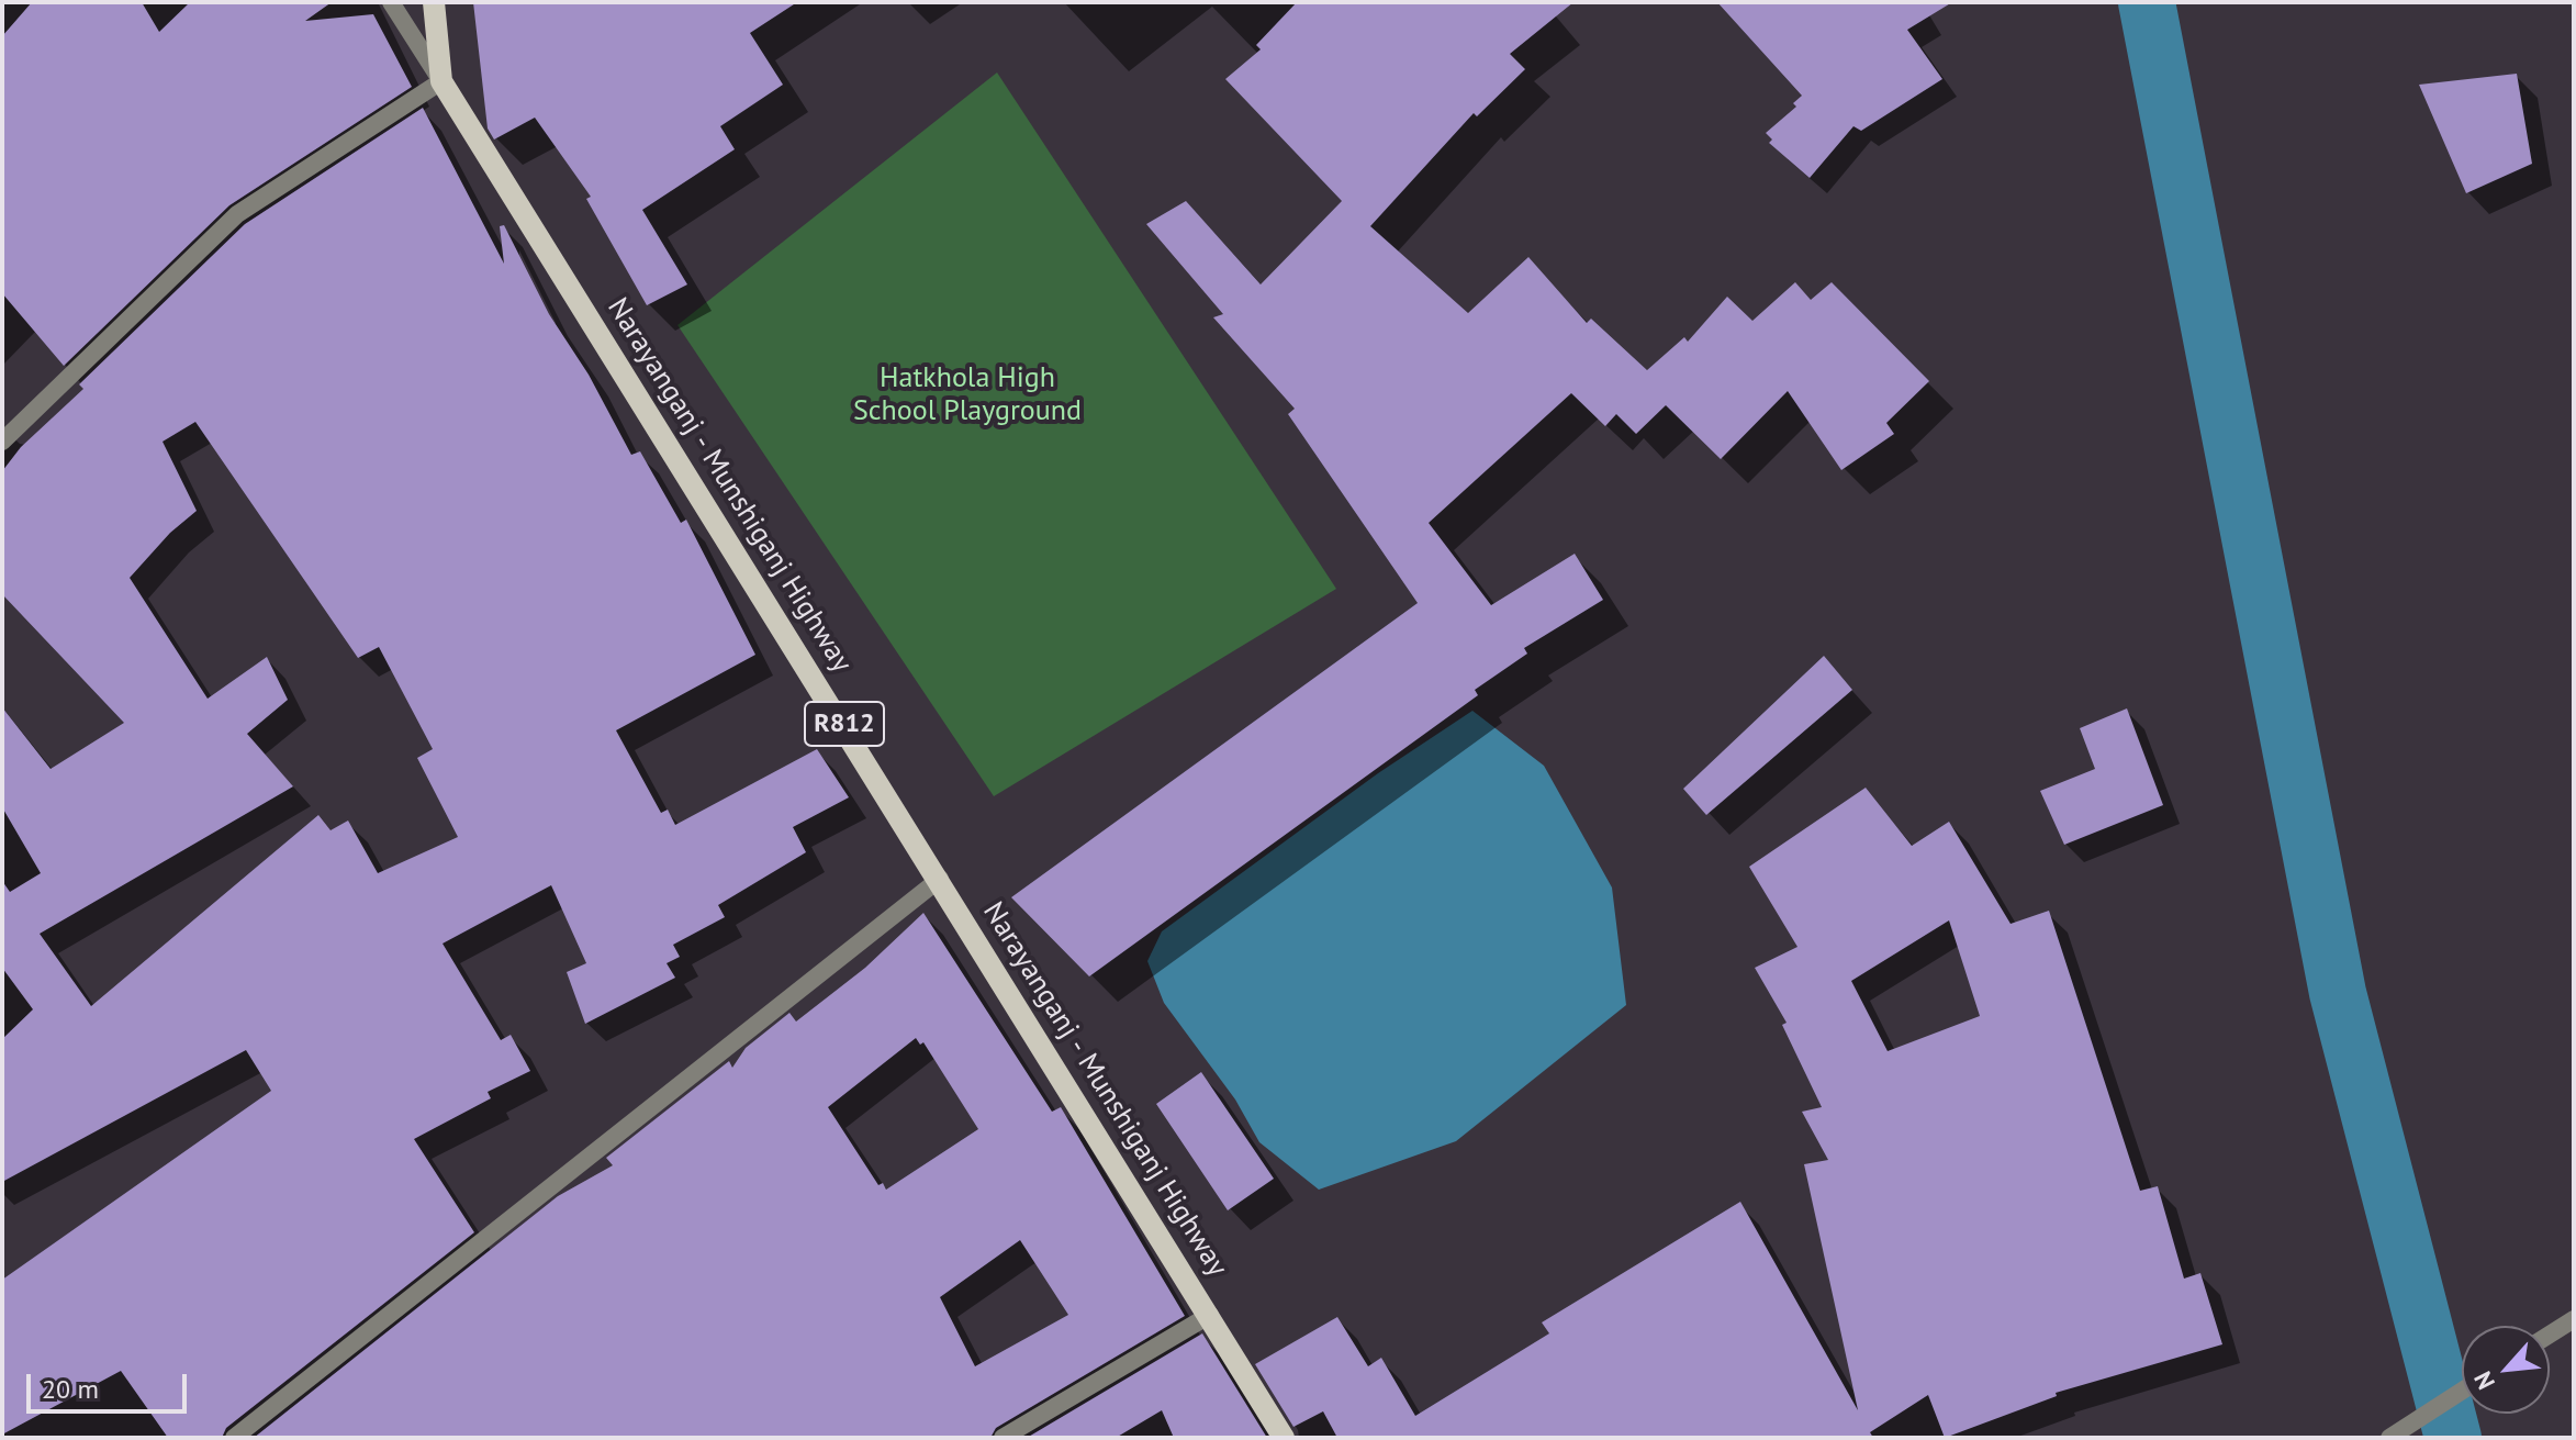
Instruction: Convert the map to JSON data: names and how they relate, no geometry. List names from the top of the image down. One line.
{"streets":{"main road":["Narayanganj - Munshiganj Highway","R812"]},"parks":["Hatkhola High School Playground"],"scale_bar":"20 m","north":"bottom left"}
